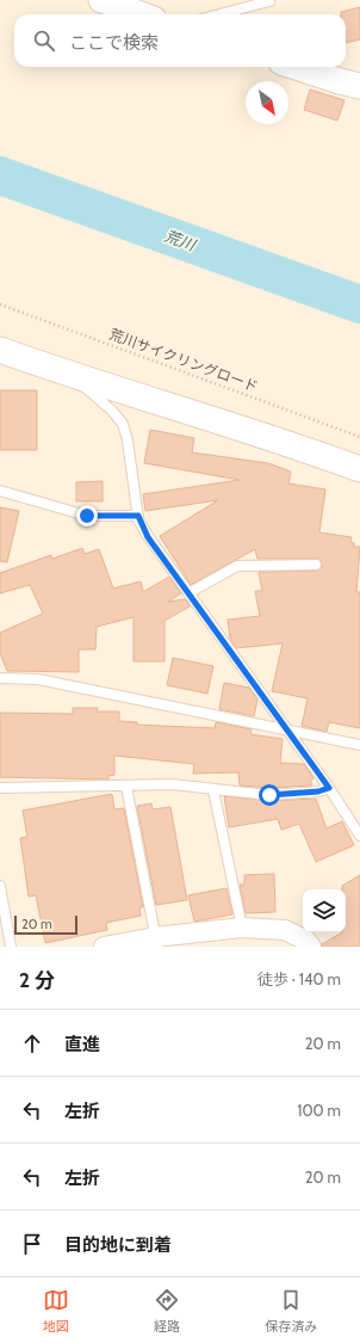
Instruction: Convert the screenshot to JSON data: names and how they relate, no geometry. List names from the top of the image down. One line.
{"streets":{"path":["荒川サイクリングロード"]},"water":["荒川"],"scale_bar":"20 m","north":"bottom right","page":{"search":"ここで検索","scale":"20 m","heading":["2 分","徒歩 · 140 m"],"list":[["直進","20 m"],["左折","100 m"],["左折","20 m"],"目的地に到着"],"nav":["地図","経路","保存済み"]}}
